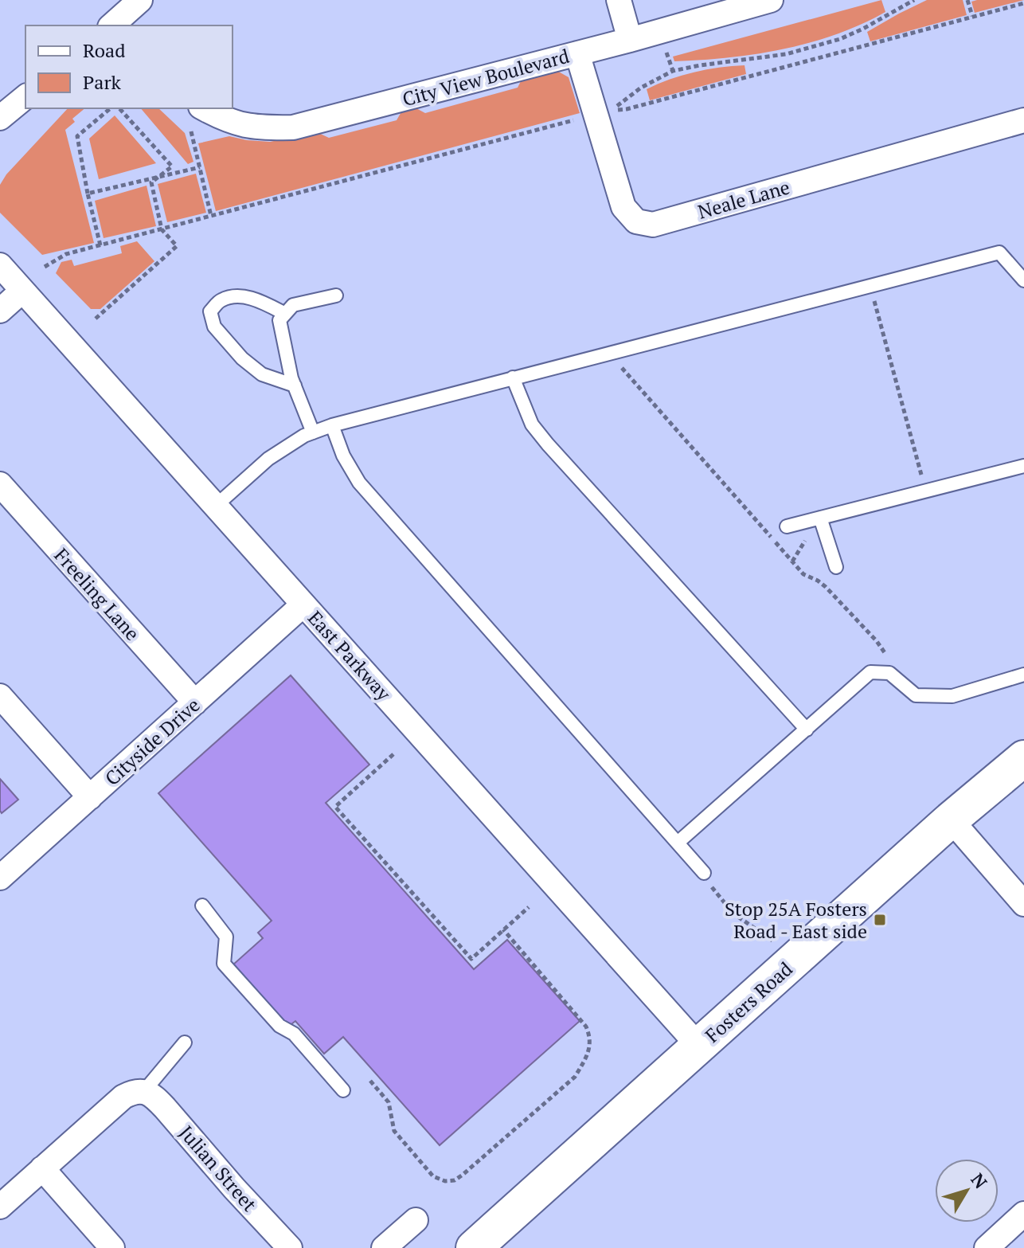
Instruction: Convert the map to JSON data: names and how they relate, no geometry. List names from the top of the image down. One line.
{"streets":{"main road":["Fosters Road"],"street":["City View Boulevard","Neale Lane","Freeling Lane","East Parkway","Cityside Drive","Julian Street"]},"crossings":[["City View Boulevard","Neale Lane"],["Freeling Lane","Cityside Drive"],["East Parkway","Cityside Drive"],["East Parkway","Fosters Road"]],"places":{"transit":["Stop 25A Fosters Road - East side"]},"legend":["Road","Park"],"north":"top right"}
